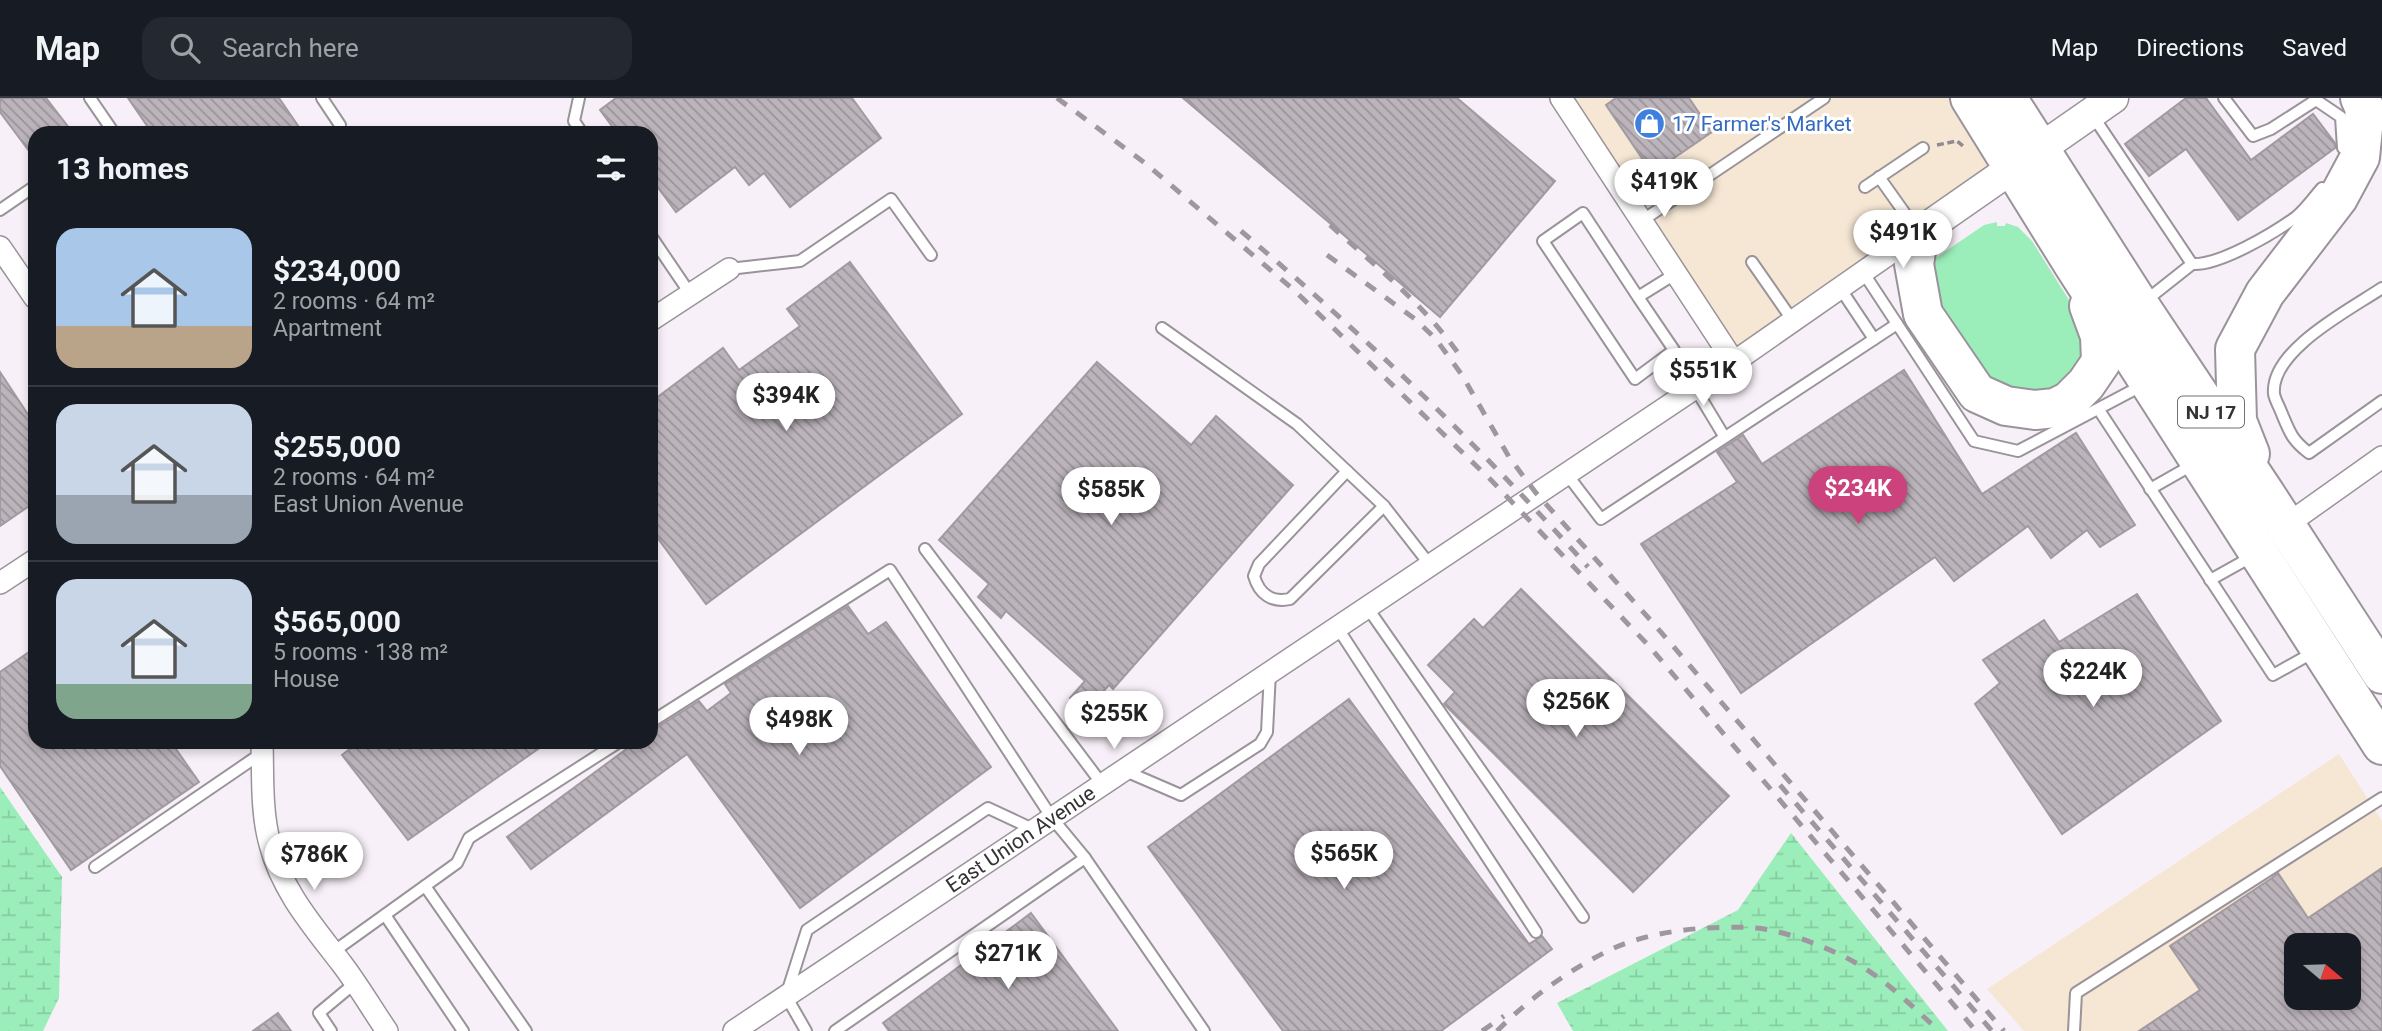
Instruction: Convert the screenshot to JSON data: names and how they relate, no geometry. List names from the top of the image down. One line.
{"streets":{"highway":["NJ 17"],"street":["East Union Avenue"]},"places":{"shop":["17 Farmer's Market"]},"north":"right","page":{"header":"Map","search":"Search here","nav":["Map","Directions","Saved"],"heading":"13 homes","price":["$419K","$491K","$551K","$394K","$234K","$585K","$224K","$256K","$255K","$498K","$565K","$786K","$271K"],"list":[{"name":"$234,000","note":"2 rooms · 64 m² · Apartment"},{"name":"$255,000","note":"2 rooms · 64 m² · East Union Avenue"},{"name":"$565,000","note":"5 rooms · 138 m² · House"}]}}
